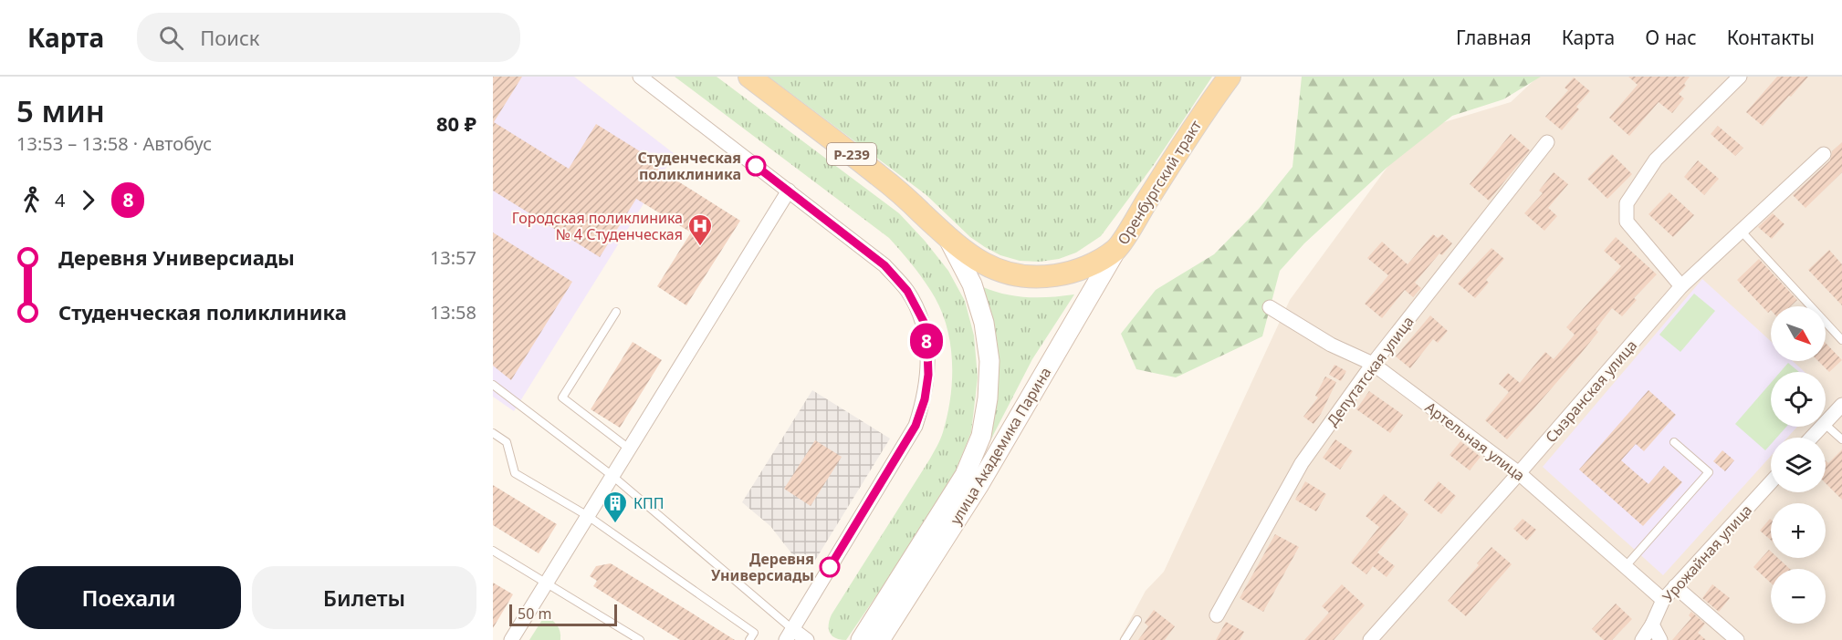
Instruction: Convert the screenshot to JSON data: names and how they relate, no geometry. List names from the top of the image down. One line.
{"streets":{"main road":["Р-239","Оренбургский тракт","улица Академика Парина"],"street":["Депутатская улица","Сызранская улица","Артельная улица","Урожайная улица"]},"crossings":[["Оренбургский тракт","улица Академика Парина"],["Депутатская улица","Артельная улица"],["Сызранская улица","Артельная улица"],["Артельная улица","Урожайная улица"]],"places":{"other":["Студенческая поликлиника","Деревня Универсиады"],"hospital":["Городская поликлиника № 4 Студенческая"],"building":["КПП"]},"lines":["bus line 8"],"scale_bar":"50 m","north":"bottom right","page":{"header":"Карта","search":"Поиск","nav":["Главная","Карта","О нас","Контакты"],"heading":["5 мин","13:53 – 13:58 · Автобус","80 ₽"],"on_map":"8","legs":["4","8"],"list":[{"name":"Деревня Универсиады","value":"13:57"},{"name":"Студенческая поликлиника","value":"13:58"}],"map_buttons":["+","−"],"buttons":["Поехали","Билеты"],"scale":"50 m"}}
